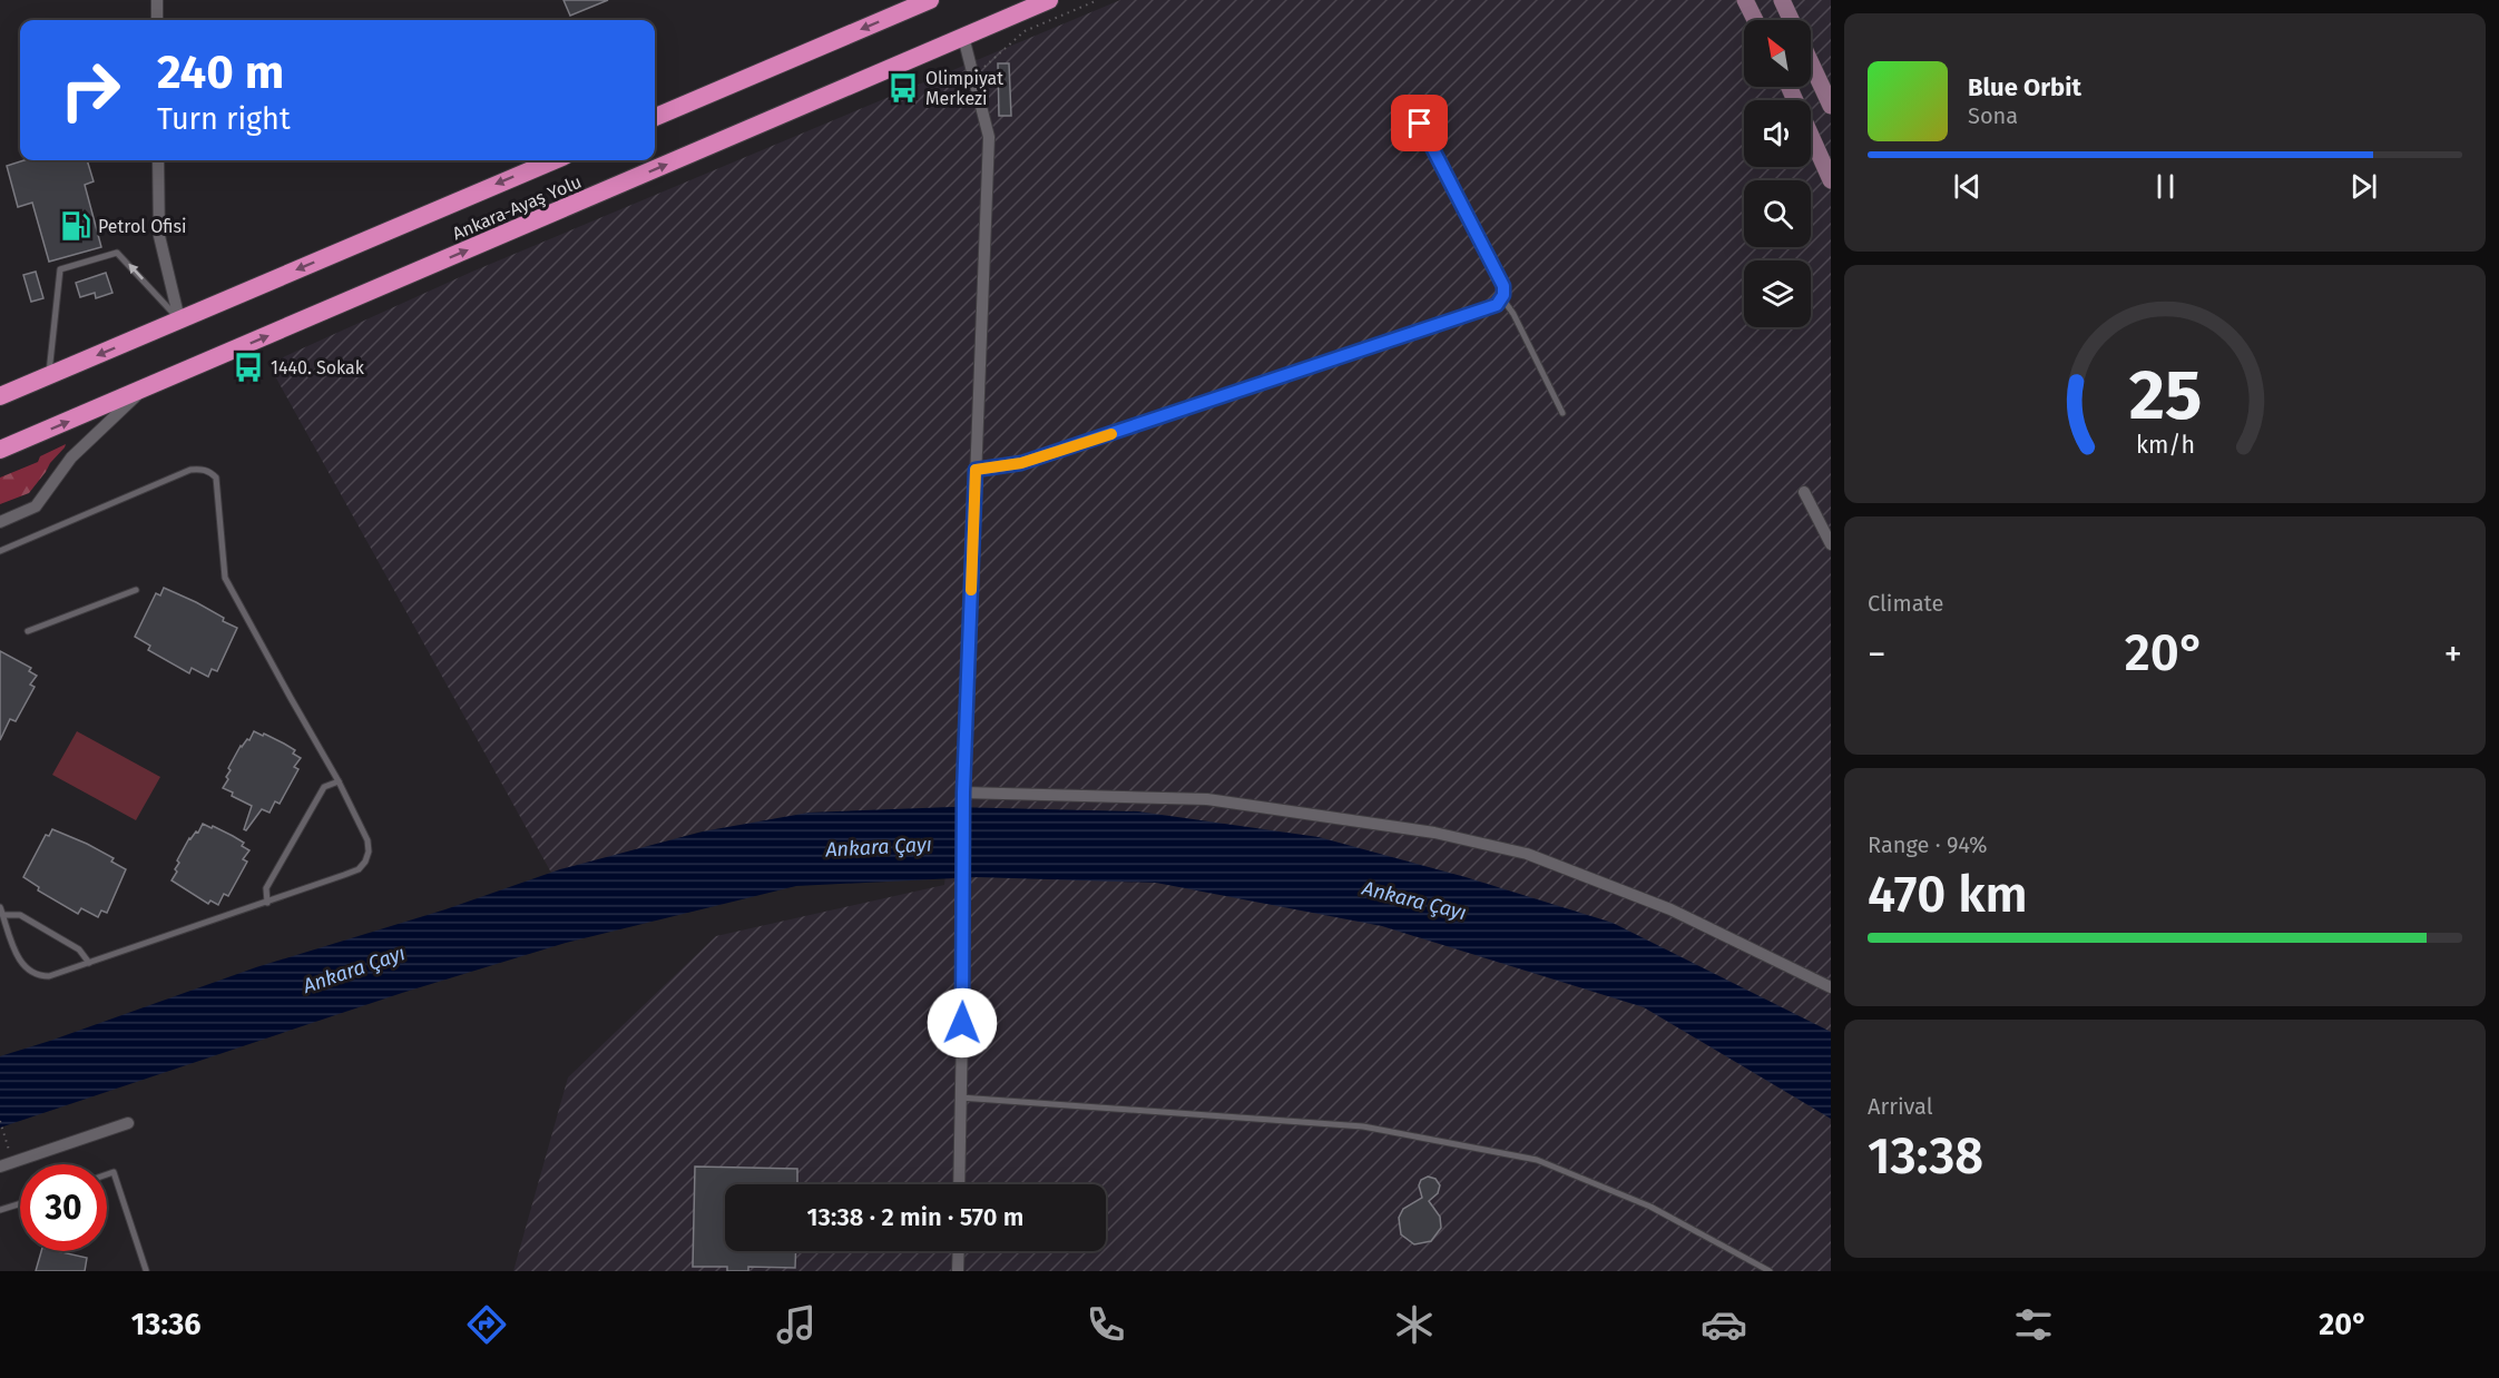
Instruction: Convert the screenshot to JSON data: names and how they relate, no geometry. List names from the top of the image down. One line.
{"streets":{"highway":["Ankara-Ayaş Yolu"]},"water":["Ankara Çayı"],"places":{"bus stop":["Olimpiyat Merkezi","1440. Sokak"],"fuel station":["Petrol Ofisi"]},"north":"top left","page":{"turn":["240 m","Turn right"],"song":["Blue Orbit","Sona"],"tile":["Climate",["Range · 94%","470 km"],["Arrival","13:38"]],"heat":["−","20°","+"],"limit":"30","trip":"13:38 · 2 min · 570 m","tabs":["13:36","20°"],"gauge":["25","km/h"]}}
